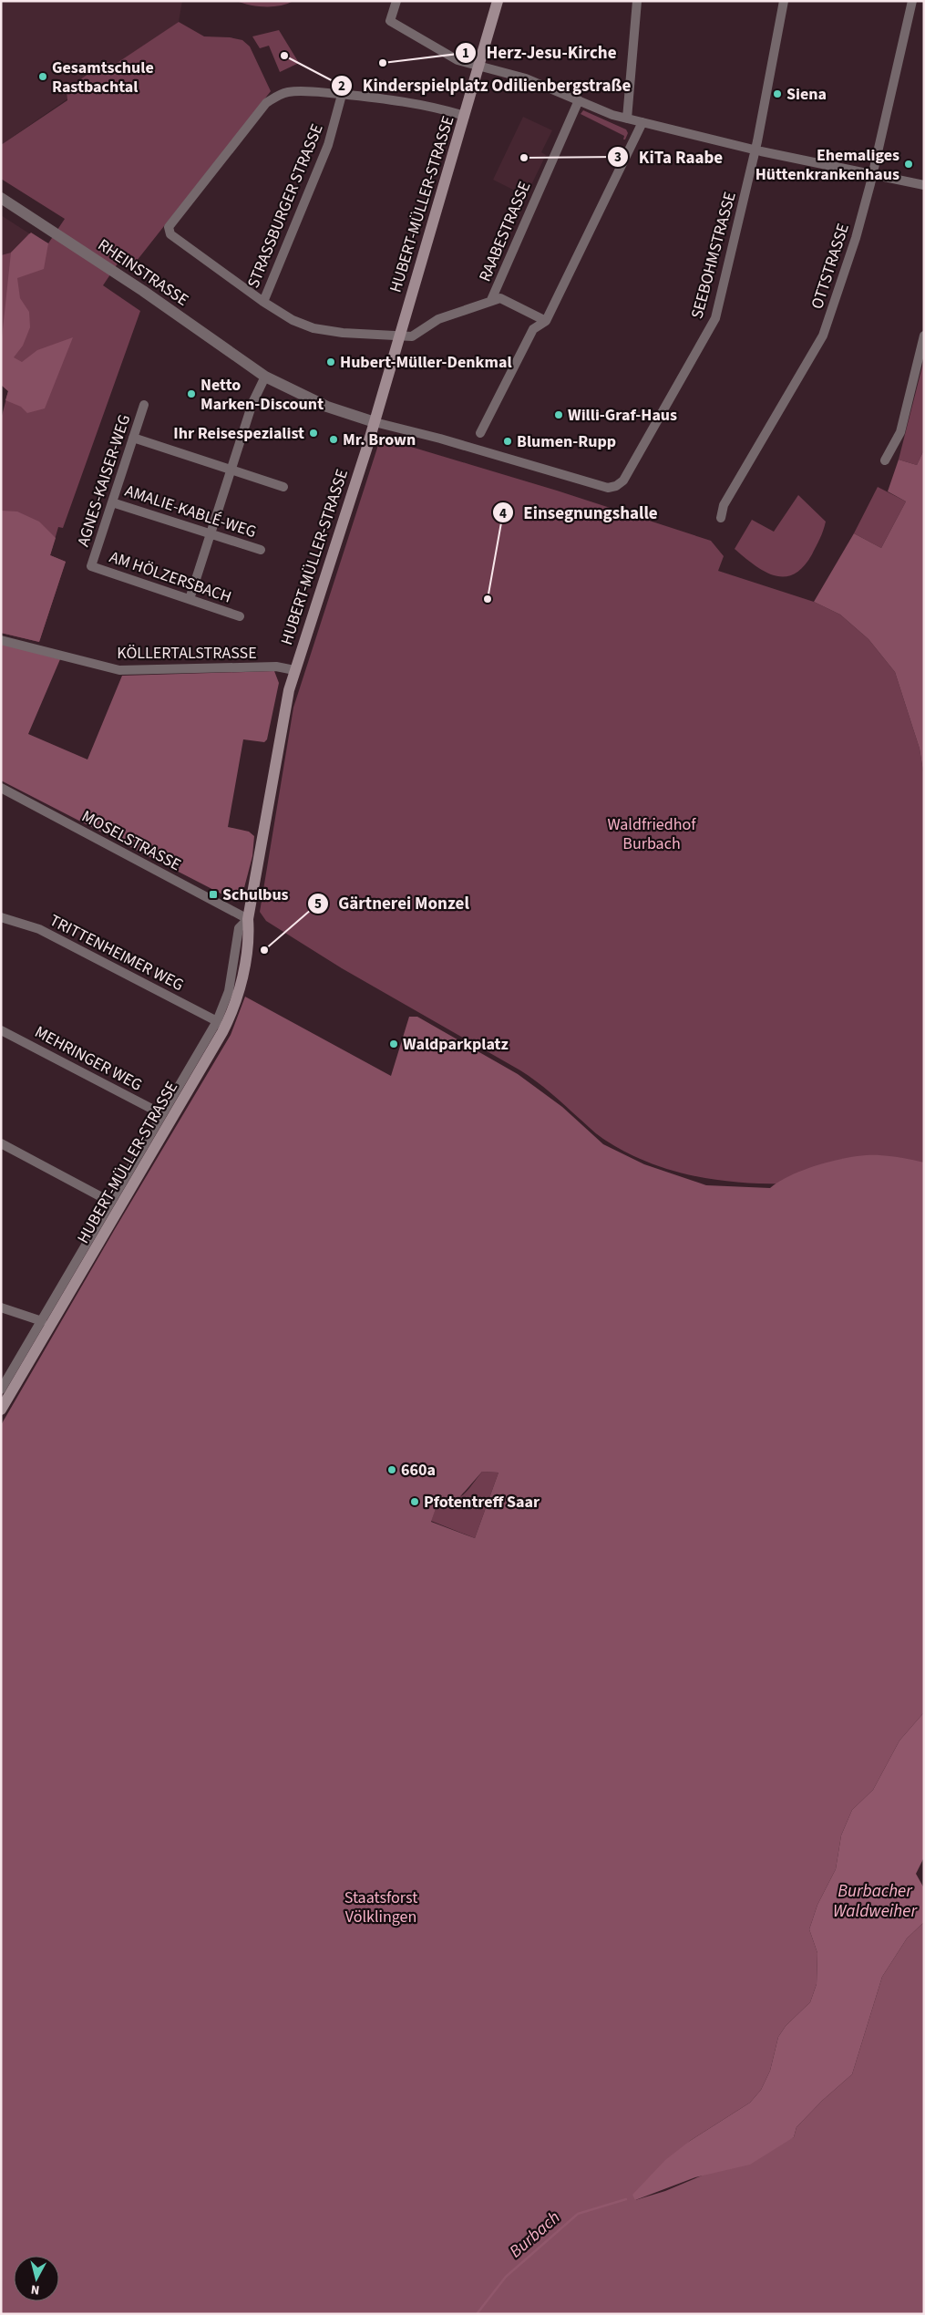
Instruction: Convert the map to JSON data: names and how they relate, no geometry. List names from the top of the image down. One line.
{"streets":{"main road":["HUBERT-MÜLLER-STRASSE"],"street":["STRASSBURGER STRASSE","RAABESTRASSE","SEEBOHMSTRASSE","OTTSTRASSE","RHEINSTRASSE","AGNES-KAISER-WEG","AMALIE-KABLÉ-WEG","AM HÖLZERSBACH","KÖLLERTALSTRASSE","MOSELSTRASSE","TRITTENHEIMER WEG","MEHRINGER WEG"]},"crossings":[["HUBERT-MÜLLER-STRASSE","SEEBOHMSTRASSE"],["HUBERT-MÜLLER-STRASSE","RHEINSTRASSE"],["HUBERT-MÜLLER-STRASSE","KÖLLERTALSTRASSE"],["HUBERT-MÜLLER-STRASSE","MOSELSTRASSE"],["HUBERT-MÜLLER-STRASSE","TRITTENHEIMER WEG"],["HUBERT-MÜLLER-STRASSE","MEHRINGER WEG"],["SEEBOHMSTRASSE","RHEINSTRASSE"],["AGNES-KAISER-WEG","AMALIE-KABLÉ-WEG"],["AGNES-KAISER-WEG","AM HÖLZERSBACH"]],"water":["Burbacher Waldweiher","Burbach"],"parks":["Waldfriedhof Burbach","Staatsforst Völklingen"],"places":{"other":["Kinderspielplatz Odilienbergstraße","Herz-Jesu-Kirche","Gesamtschule Rastbachtal","Siena","KiTa Raabe","Ehemaliges Hüttenkrankenhaus","Hubert-Müller-Denkmal","Netto Marken-Discount","Willi-Graf-Haus","Ihr Reisespezialist","Mr. Brown","Blumen-Rupp","Einsegnungshalle","Gärtnerei Monzel","Waldparkplatz","660a","Pfotentreff Saar"],"transit":["Schulbus"]},"north":"bottom"}
